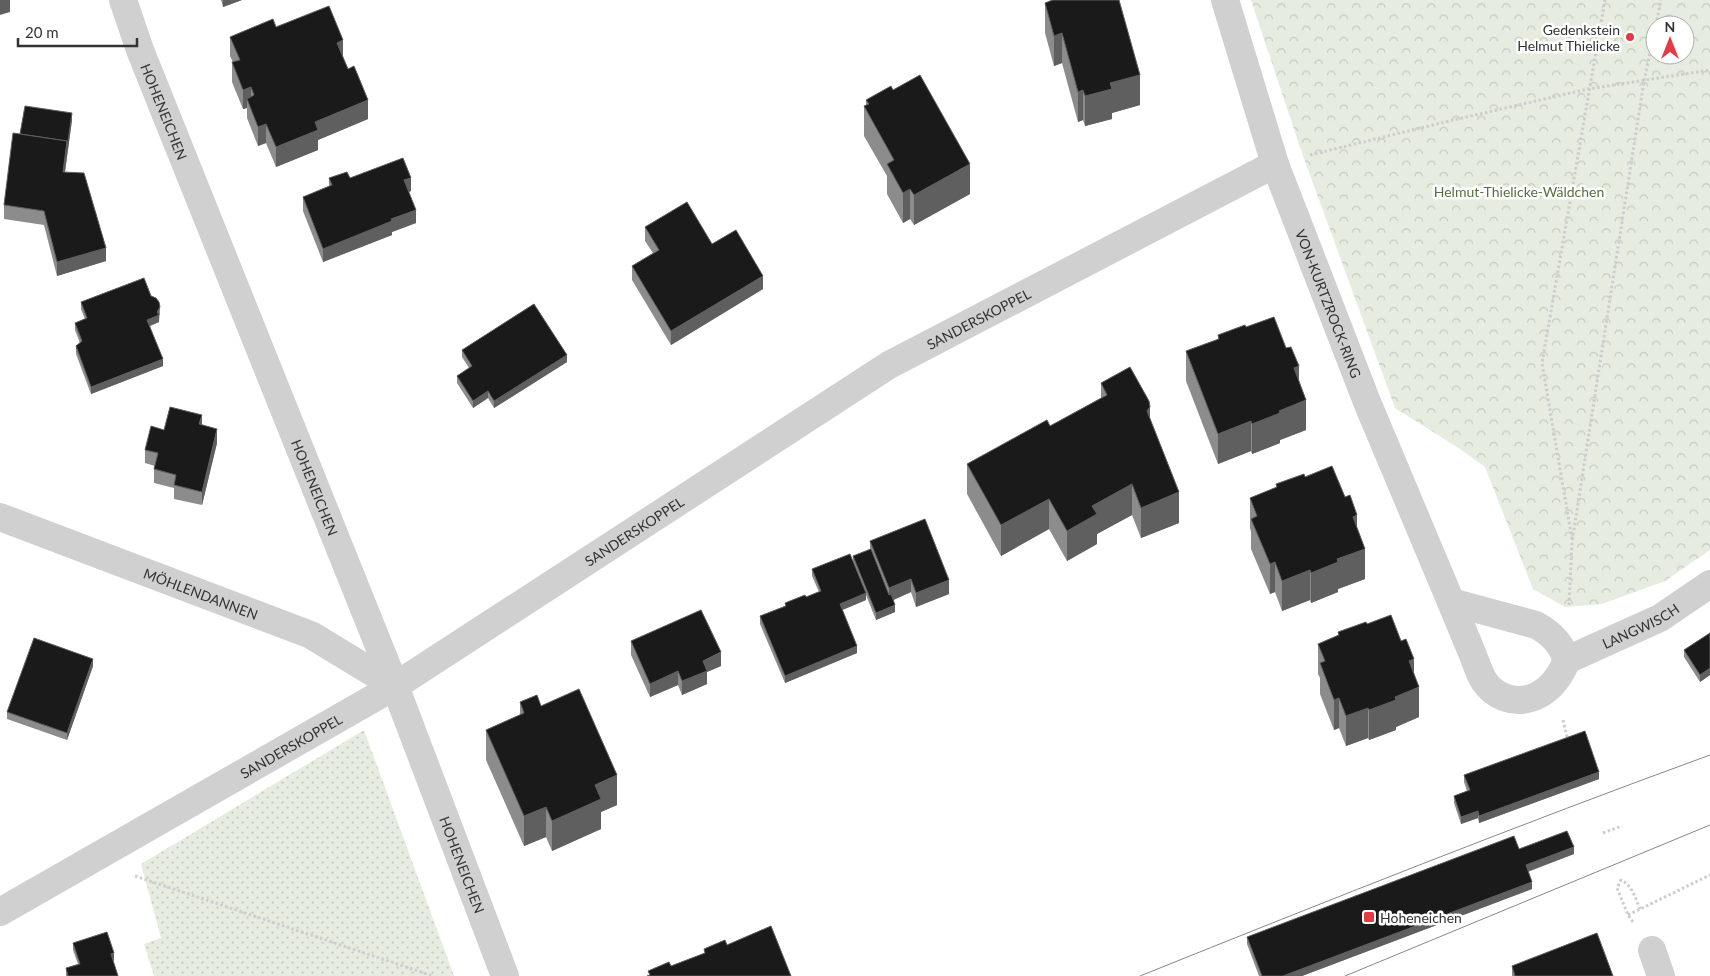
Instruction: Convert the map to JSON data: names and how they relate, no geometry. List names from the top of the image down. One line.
{"streets":{"street":["HOHENEICHEN","VON-KURTZROCK-RING","SANDERSKOPPEL","MÖHLENDANNEN","LANGWISCH"]},"crossings":[["HOHENEICHEN","SANDERSKOPPEL"],["HOHENEICHEN","MÖHLENDANNEN"],["VON-KURTZROCK-RING","SANDERSKOPPEL"],["VON-KURTZROCK-RING","LANGWISCH"],["SANDERSKOPPEL","MÖHLENDANNEN"]],"parks":["Helmut-Thielicke-Wäldchen"],"places":{"other":["Gedenkstein Helmut Thielicke"],"transit":["Hoheneichen"]},"scale_bar":"20 m","north":"top"}
